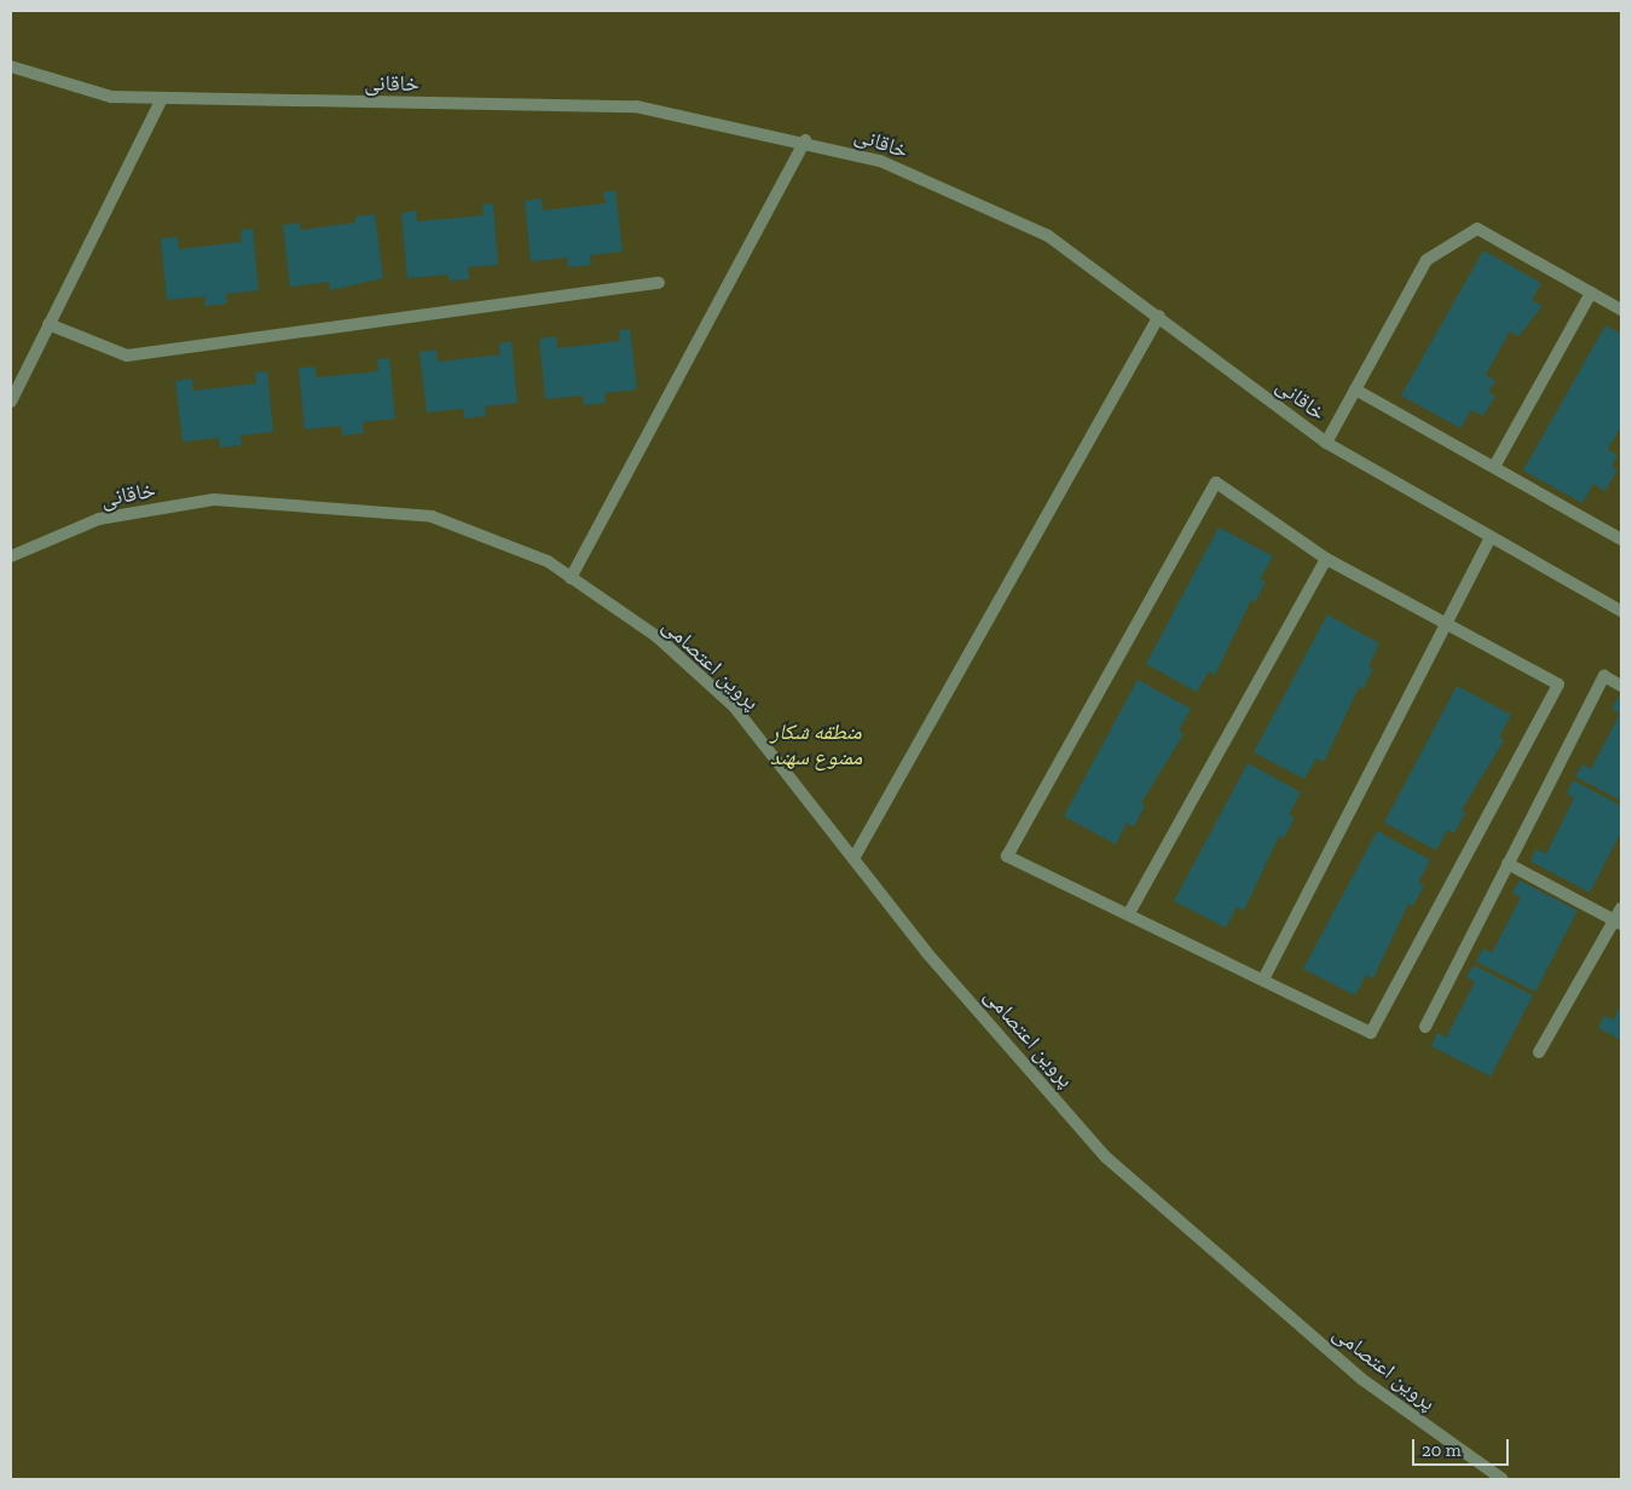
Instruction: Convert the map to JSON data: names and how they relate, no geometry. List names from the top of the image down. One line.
{"streets":{"street":["خاقانی","پروین اعتصامی"]},"crossings":[["خاقانی","پروین اعتصامی"]],"parks":["منطقه شکار ممنوع سهند"],"scale_bar":"20 m"}
